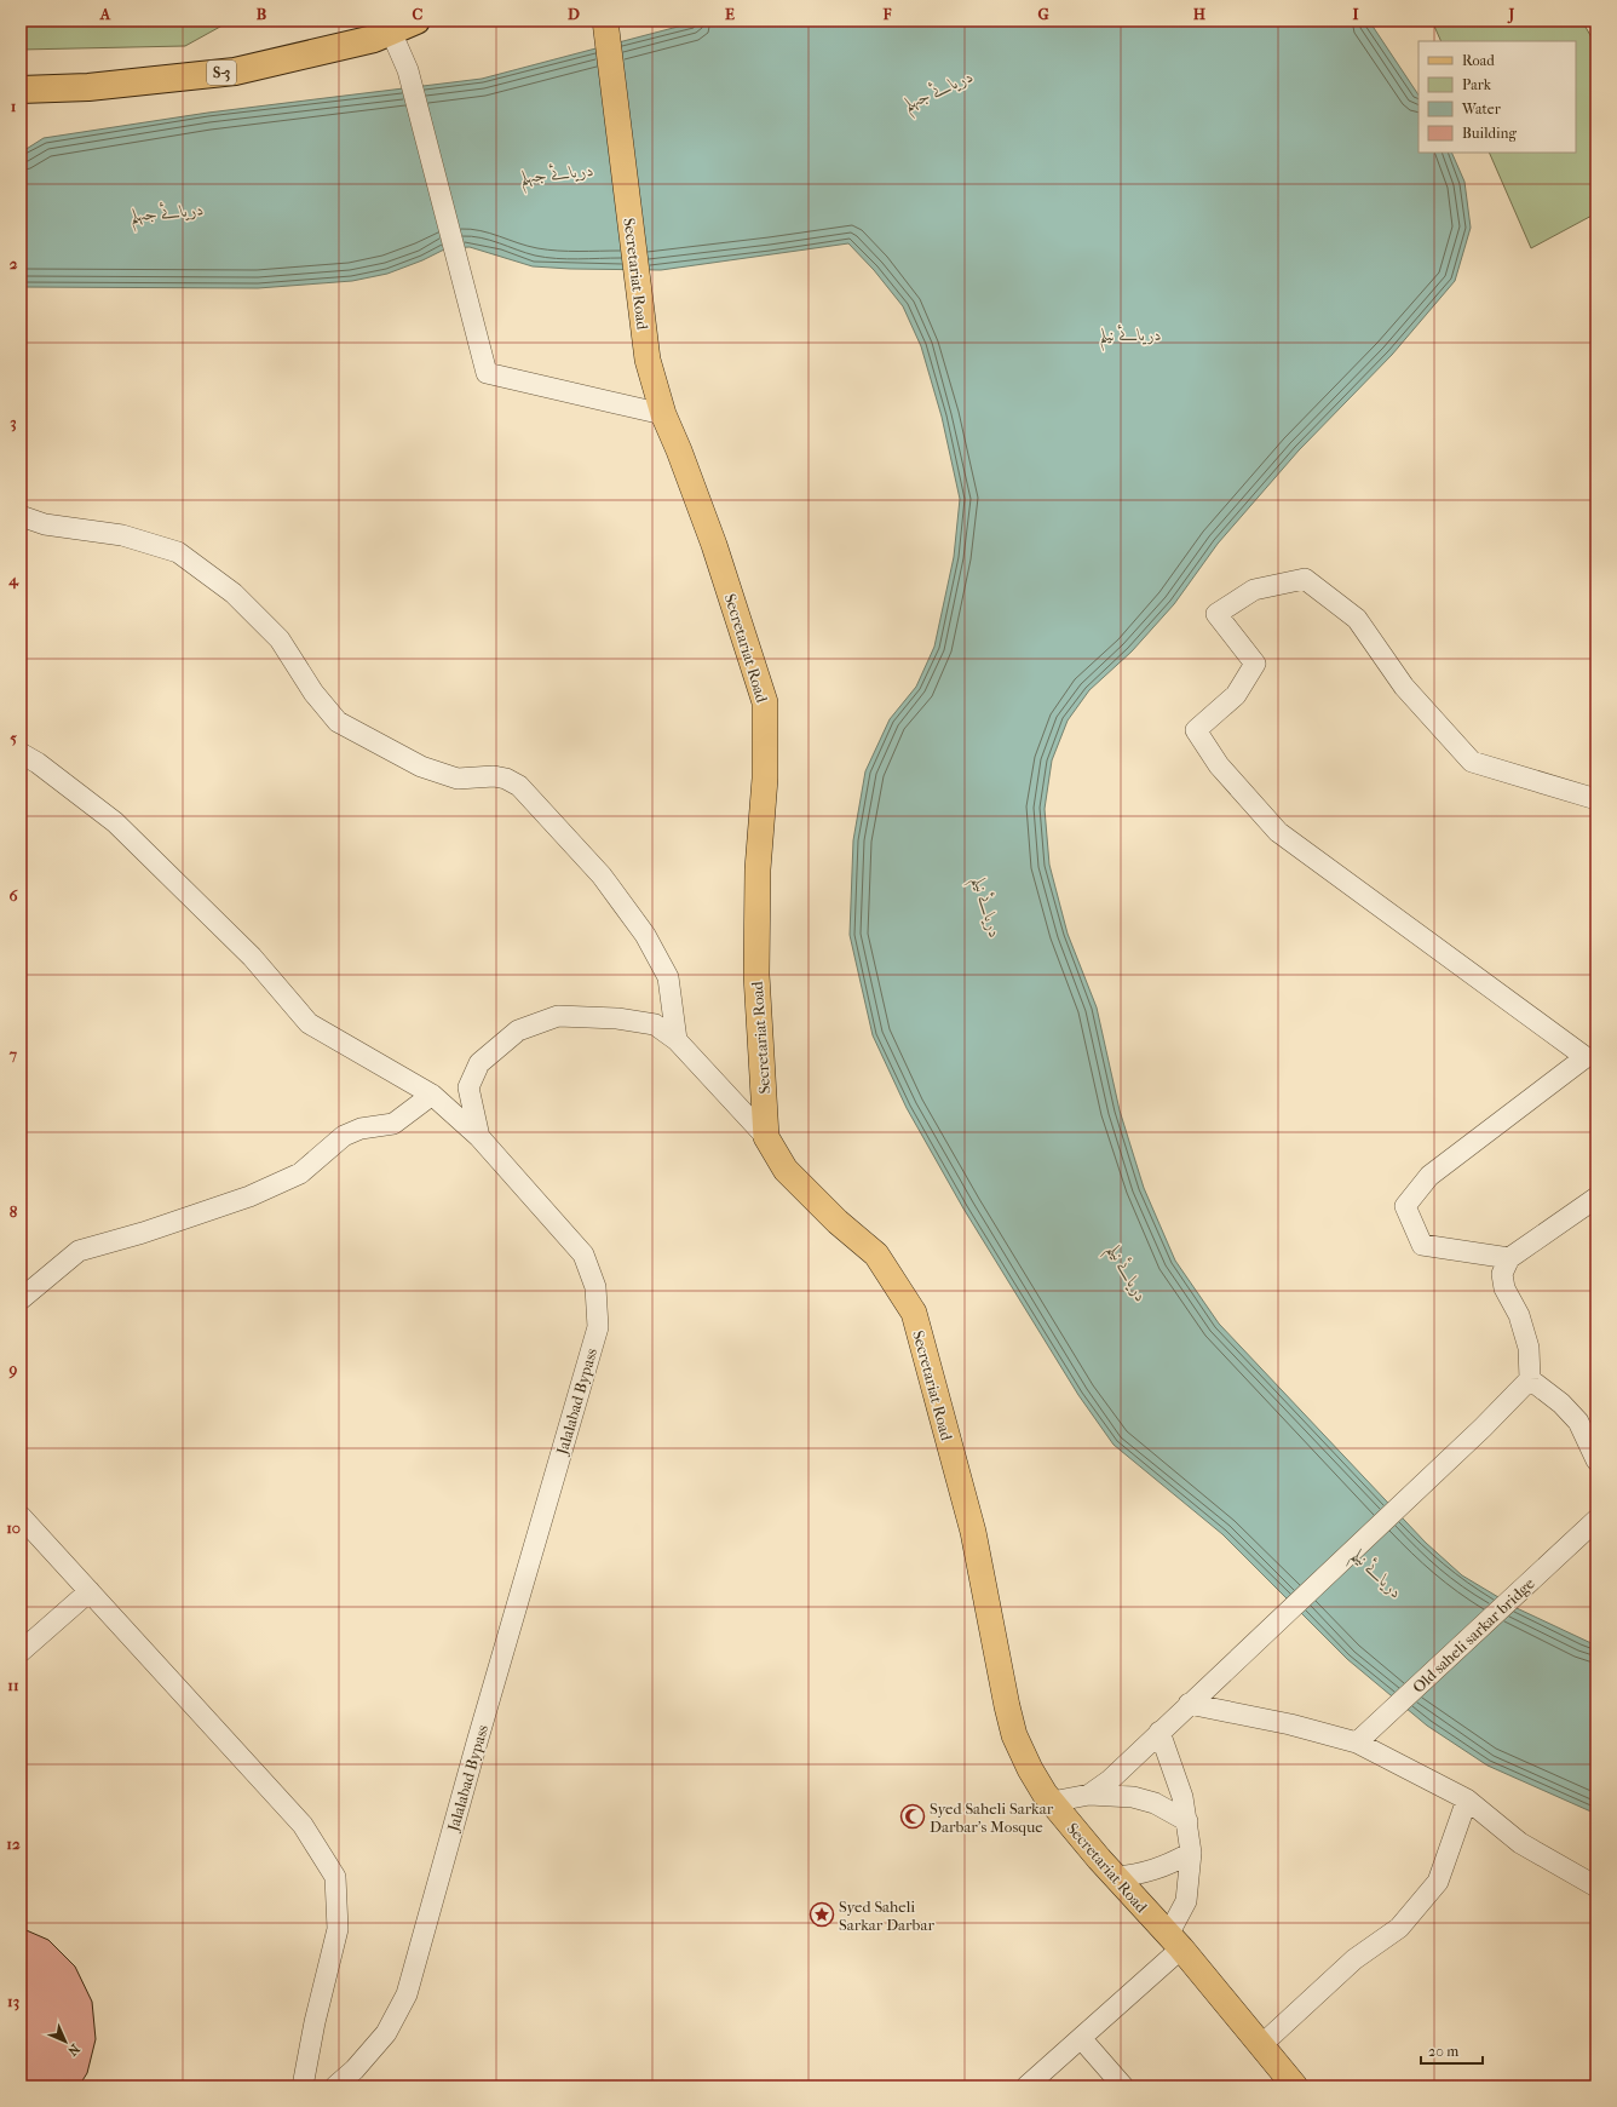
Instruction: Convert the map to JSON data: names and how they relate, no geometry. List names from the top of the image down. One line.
{"streets":{"highway":["S-3"],"main road":["Secretariat Road"],"street":["Jalalabad Bypass","Old saheli sarkar bridge"]},"crossings":[["Secretariat Road","Jalalabad Bypass"]],"water":["دریائے جہلم","دریائے نیلم"],"places":{"mosque":["Syed Saheli Sarkar Darbar's Mosque"],"place":["Syed Saheli Sarkar Darbar"]},"legend":["Road","Park","Water","Building"],"scale_bar":"20 m","north":"bottom right","grid":{"columns":["A","B","C","D","E","F","G","H","I","J"],"rows":["1","2","3","4","5","6","7","8","9","10","11","12","13"]}}
